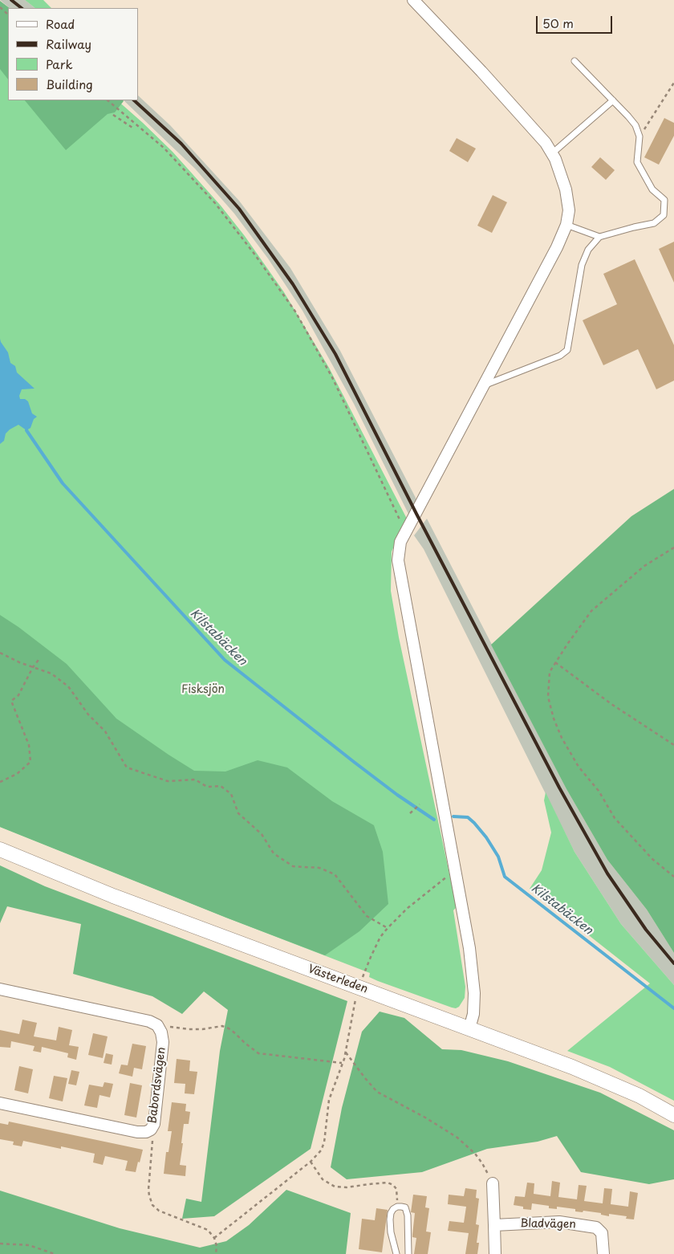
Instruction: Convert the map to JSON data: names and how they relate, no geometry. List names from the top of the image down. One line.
{"streets":{"street":["Västerleden","Babordsvägen","Bladvägen"]},"water":["Kilstabäcken"],"parks":["Fisksjön"],"legend":["Road","Railway","Park","Building"],"scale_bar":"50 m"}
